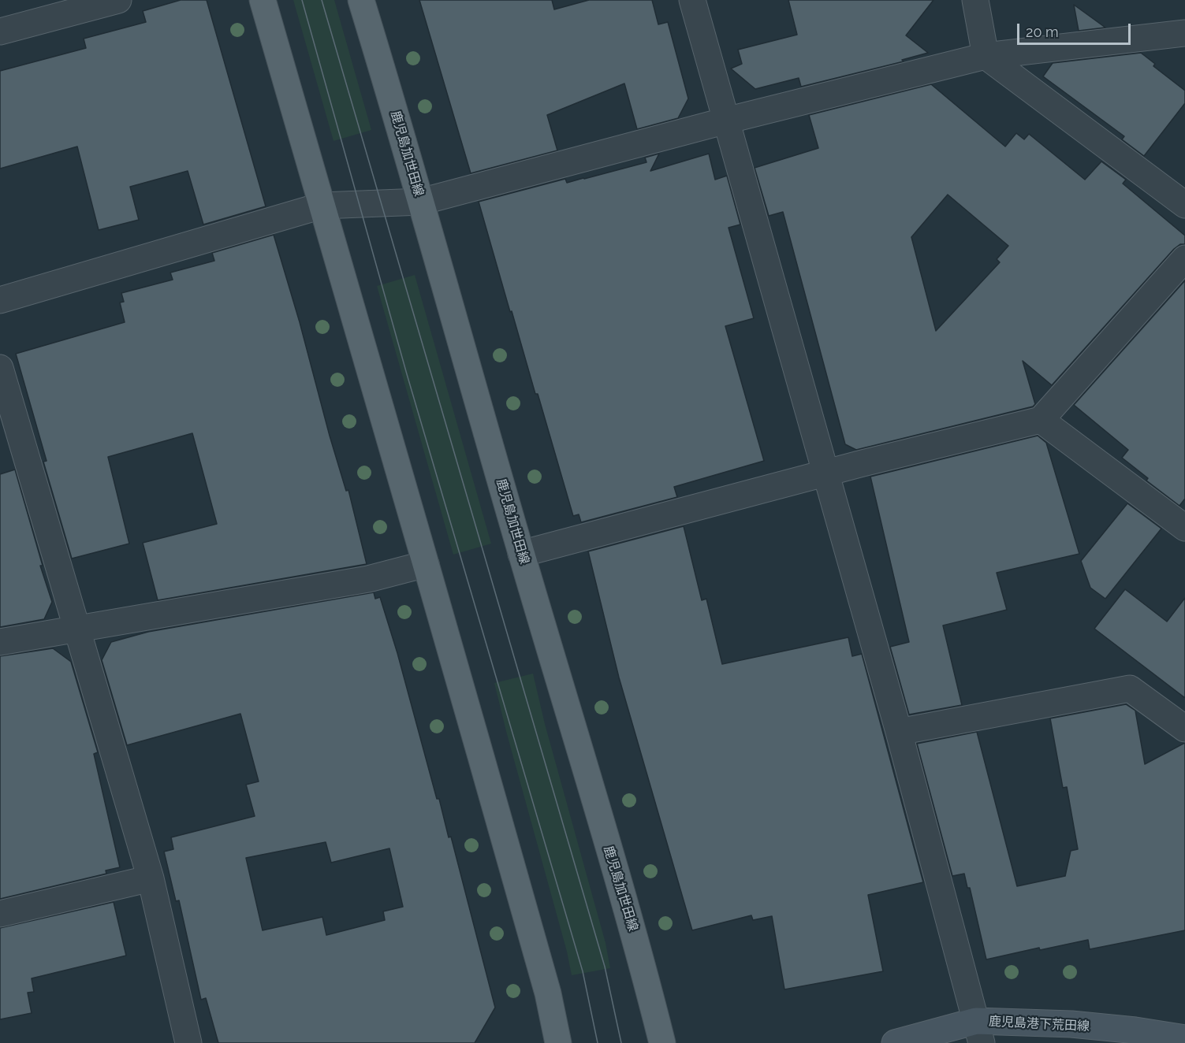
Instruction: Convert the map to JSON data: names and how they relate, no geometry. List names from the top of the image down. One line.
{"streets":{"main road":["鹿児島加世田線","鹿児島港下荒田線"]},"scale_bar":"20 m"}
